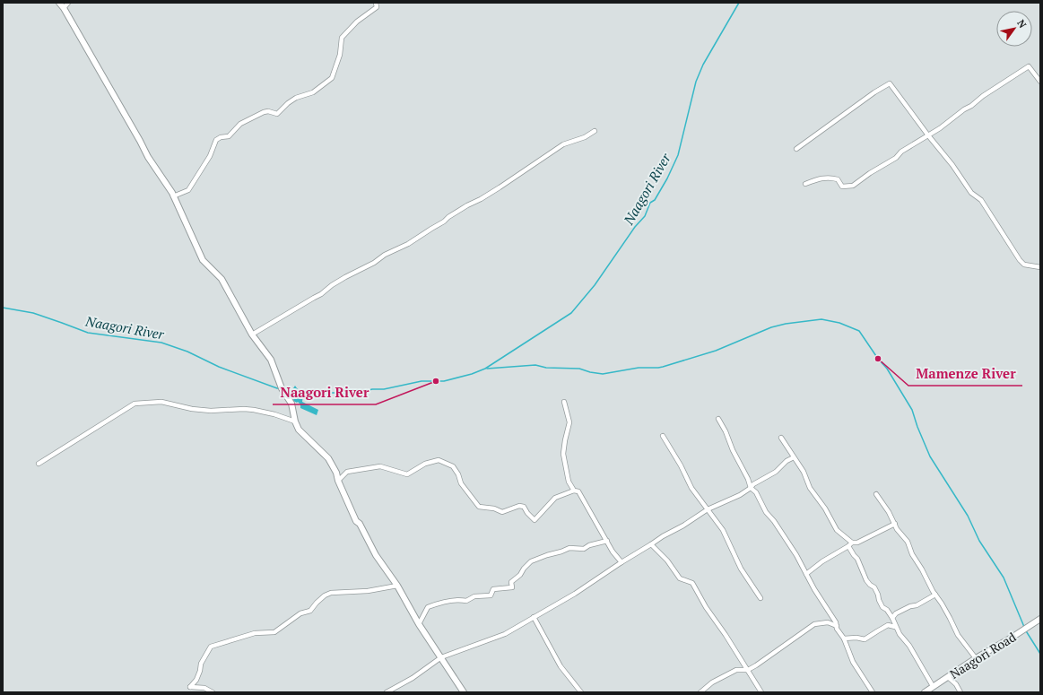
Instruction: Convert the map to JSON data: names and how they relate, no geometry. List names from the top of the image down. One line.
{"streets":{"street":["Naagori Road"]},"water":["Naagori River"],"places":["Mamenze River","Naagori River"],"north":"top right"}
